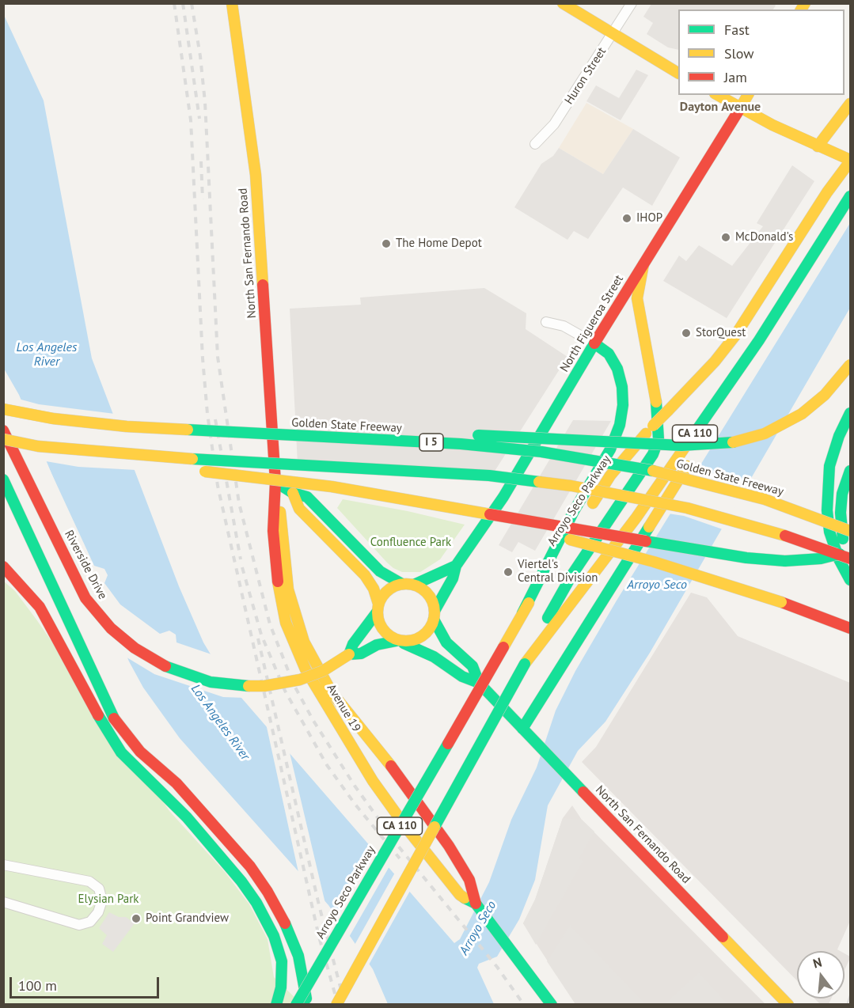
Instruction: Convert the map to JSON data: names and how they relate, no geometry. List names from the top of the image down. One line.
{"streets":{"main road":["North San Fernando Road","North Figueroa Street","Golden State Freeway","CA 110","I 5","Arroyo Seco Parkway","Riverside Drive","Avenue 19"],"street":["Huron Street"]},"crossings":[["North San Fernando Road","North Figueroa Street"],["North San Fernando Road","Riverside Drive"],["North San Fernando Road","Avenue 19"],["North Figueroa Street","Riverside Drive"]],"districts":["Dayton Avenue"],"water":["Los Angeles River","Arroyo Seco"],"parks":["Confluence Park","Elysian Park"],"places":["IHOP","McDonald's","The Home Depot","StorQuest","Viertel's Central Division","Point Grandview"],"legend":["Fast","Slow","Jam"],"scale_bar":"100 m","north":"top"}
